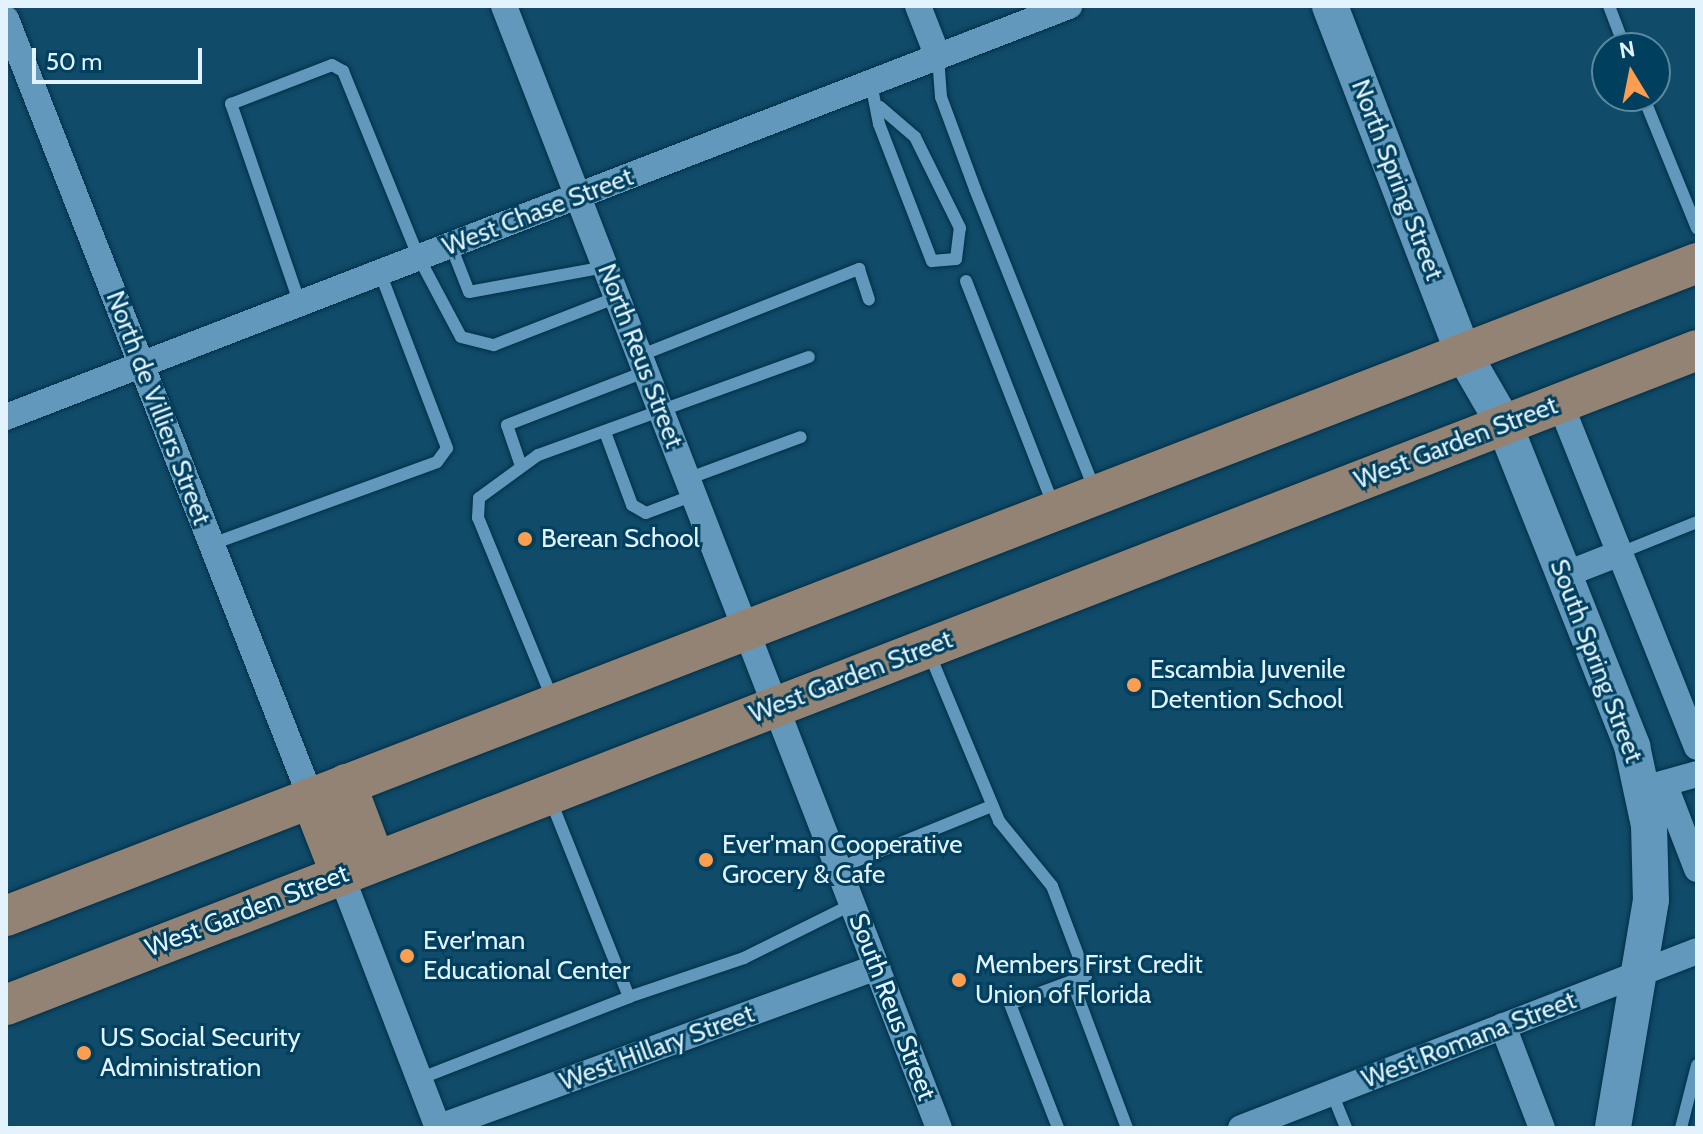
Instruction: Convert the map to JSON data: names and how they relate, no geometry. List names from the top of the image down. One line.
{"streets":{"main road":["West Garden Street"],"street":["North Spring Street","West Chase Street","North Reus Street","North de Villiers Street","South Spring Street","South Reus Street","West Romana Street","West Hillary Street"]},"crossings":[["North Spring Street","South Spring Street"],["West Chase Street","North Reus Street"],["West Chase Street","North de Villiers Street"],["North Reus Street","West Garden Street"],["North Reus Street","South Reus Street"],["West Garden Street","South Spring Street"],["West Garden Street","South Reus Street"],["South Spring Street","West Romana Street"],["South Reus Street","West Hillary Street"]],"places":["Berean School","Escambia Juvenile Detention School","Ever'man Cooperative Grocery & Cafe","Ever'man Educational Center","Members First Credit Union of Florida","US Social Security Administration"],"scale_bar":"50 m","north":"top"}
